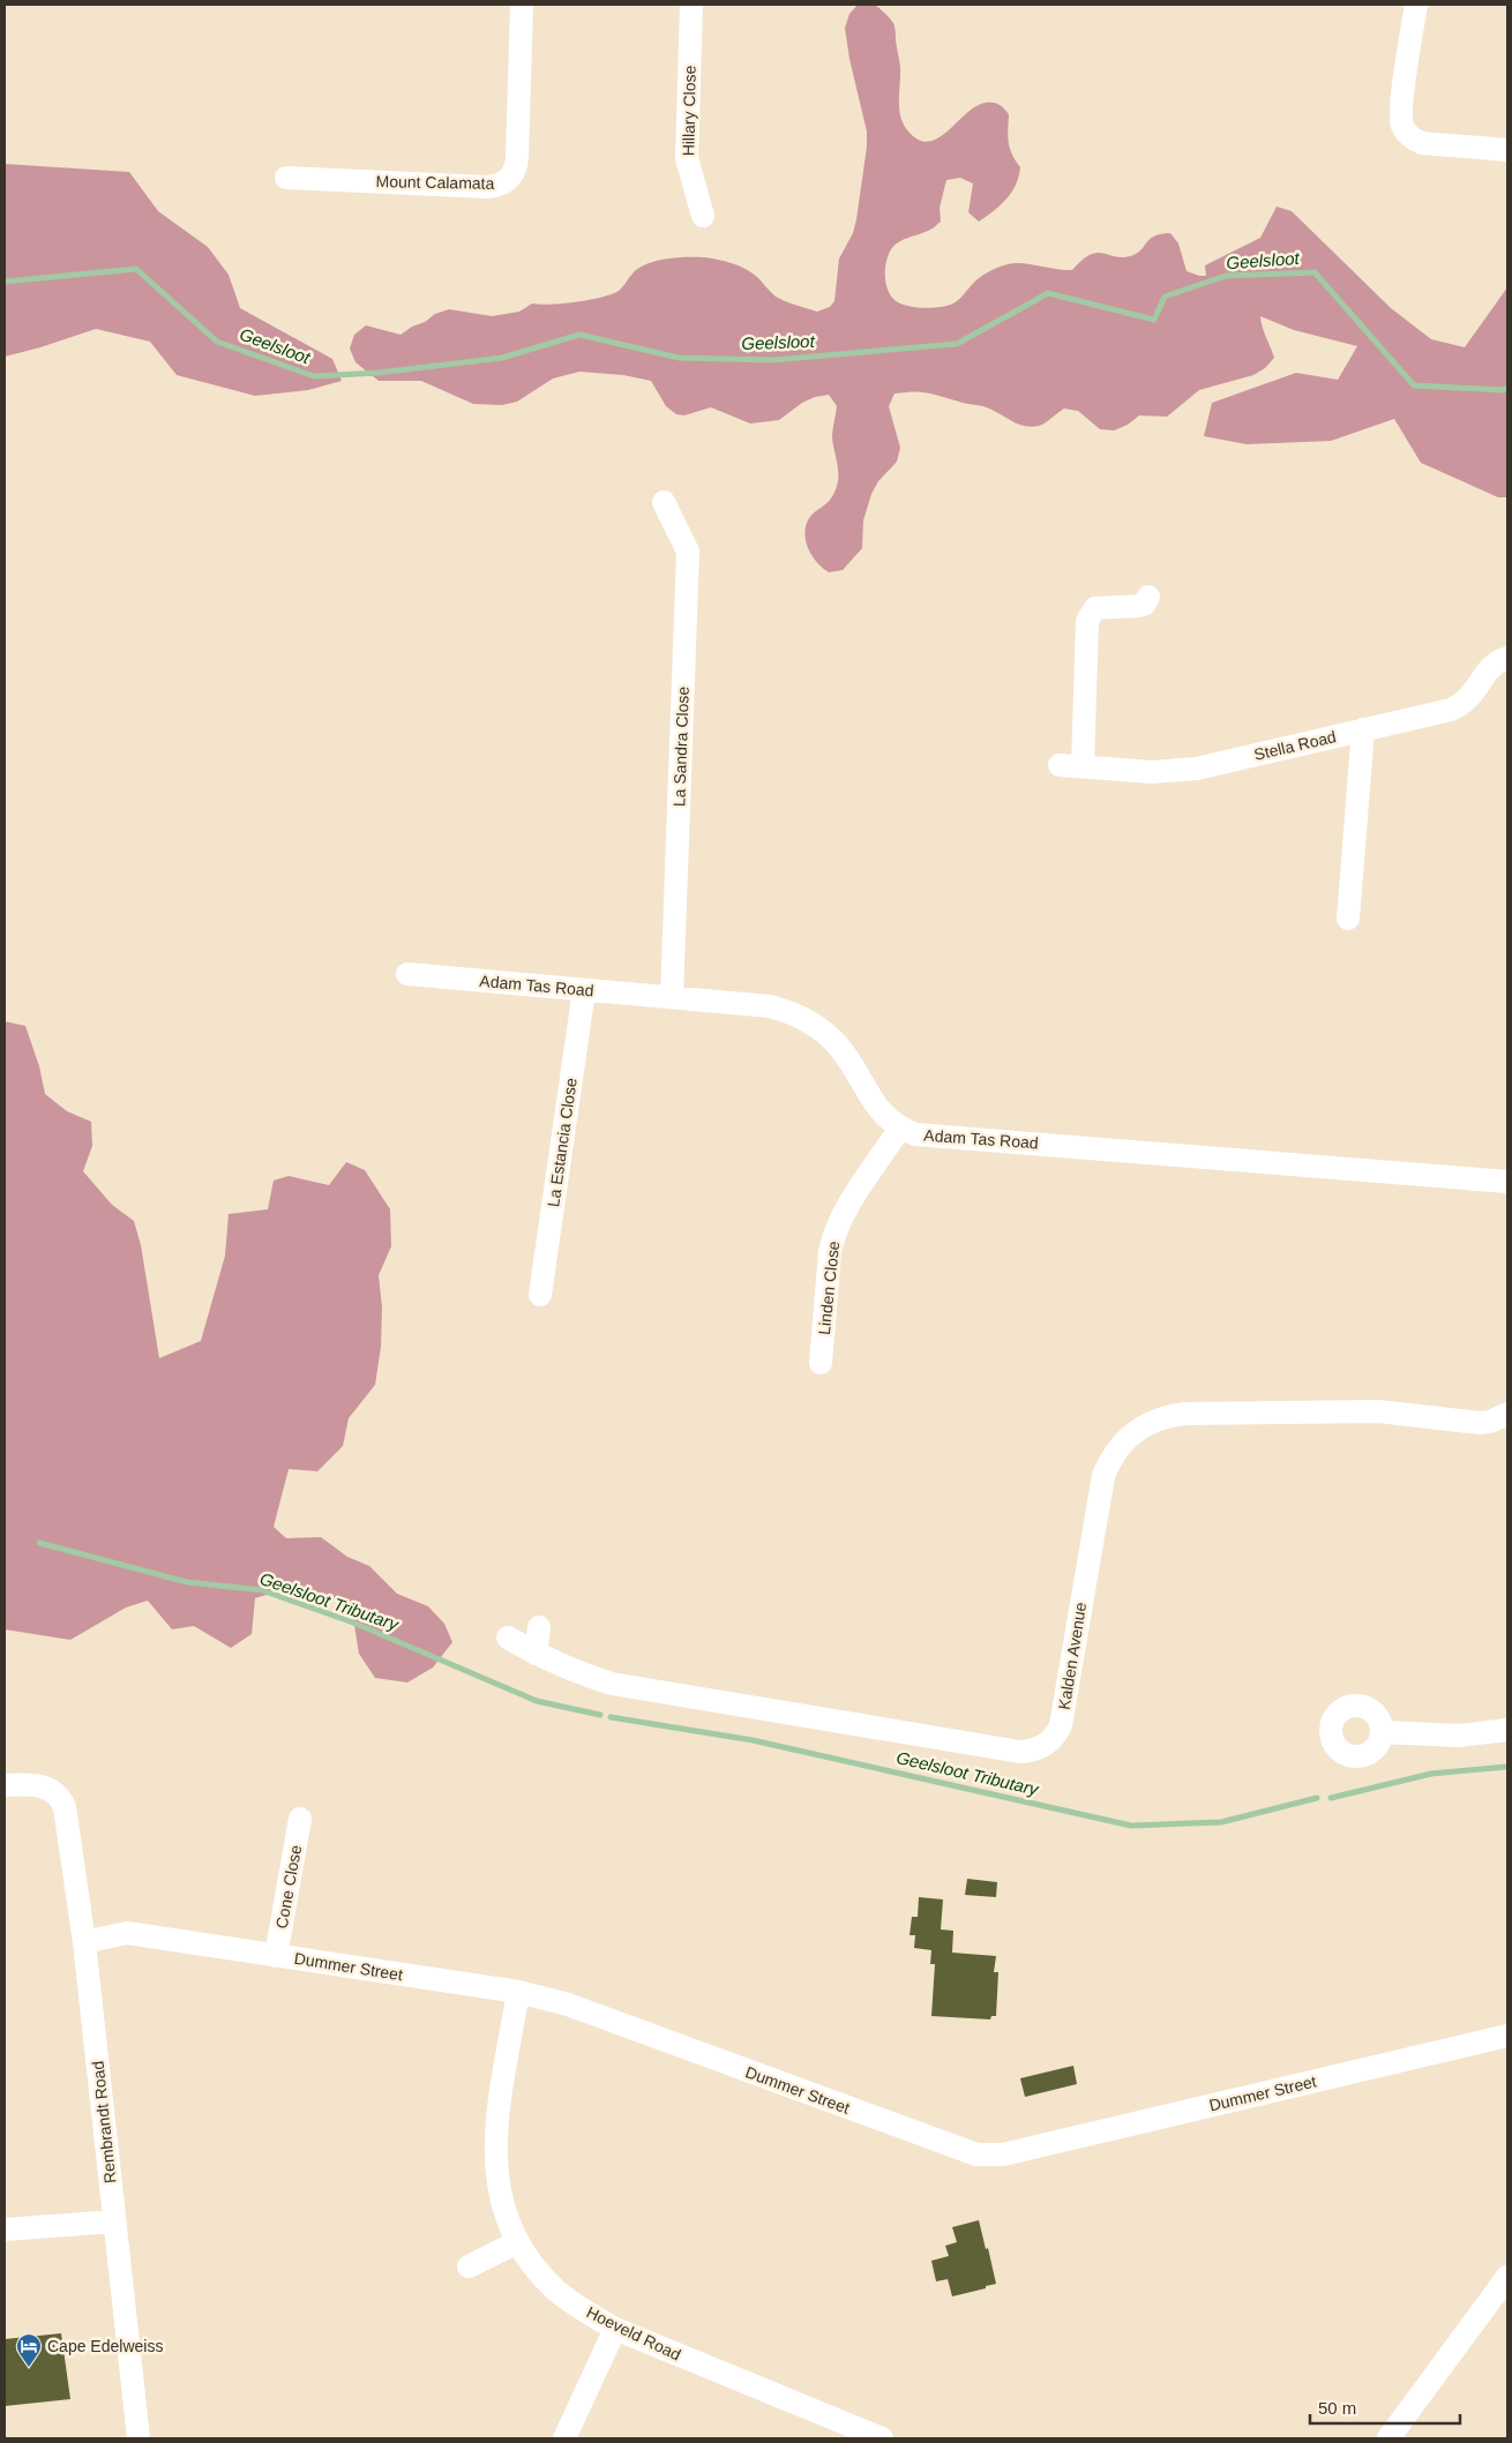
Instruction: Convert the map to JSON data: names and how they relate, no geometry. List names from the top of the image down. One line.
{"streets":{"street":["Hillary Close","Mount Calamata","Stella Road","La Sandra Close","Adam Tas Road","La Estancia Close","Linden Close","Kalden Avenue","Cone Close","Dummer Street","Rembrandt Road","Hoeveld Road"]},"crossings":[["La Sandra Close","Adam Tas Road"],["Adam Tas Road","La Estancia Close"],["Adam Tas Road","Linden Close"],["Cone Close","Dummer Street"],["Dummer Street","Rembrandt Road"],["Dummer Street","Hoeveld Road"]],"water":["Geelsloot","Geelsloot Tributary"],"places":{"hotel":["Cape Edelweiss"]},"scale_bar":"50 m"}
